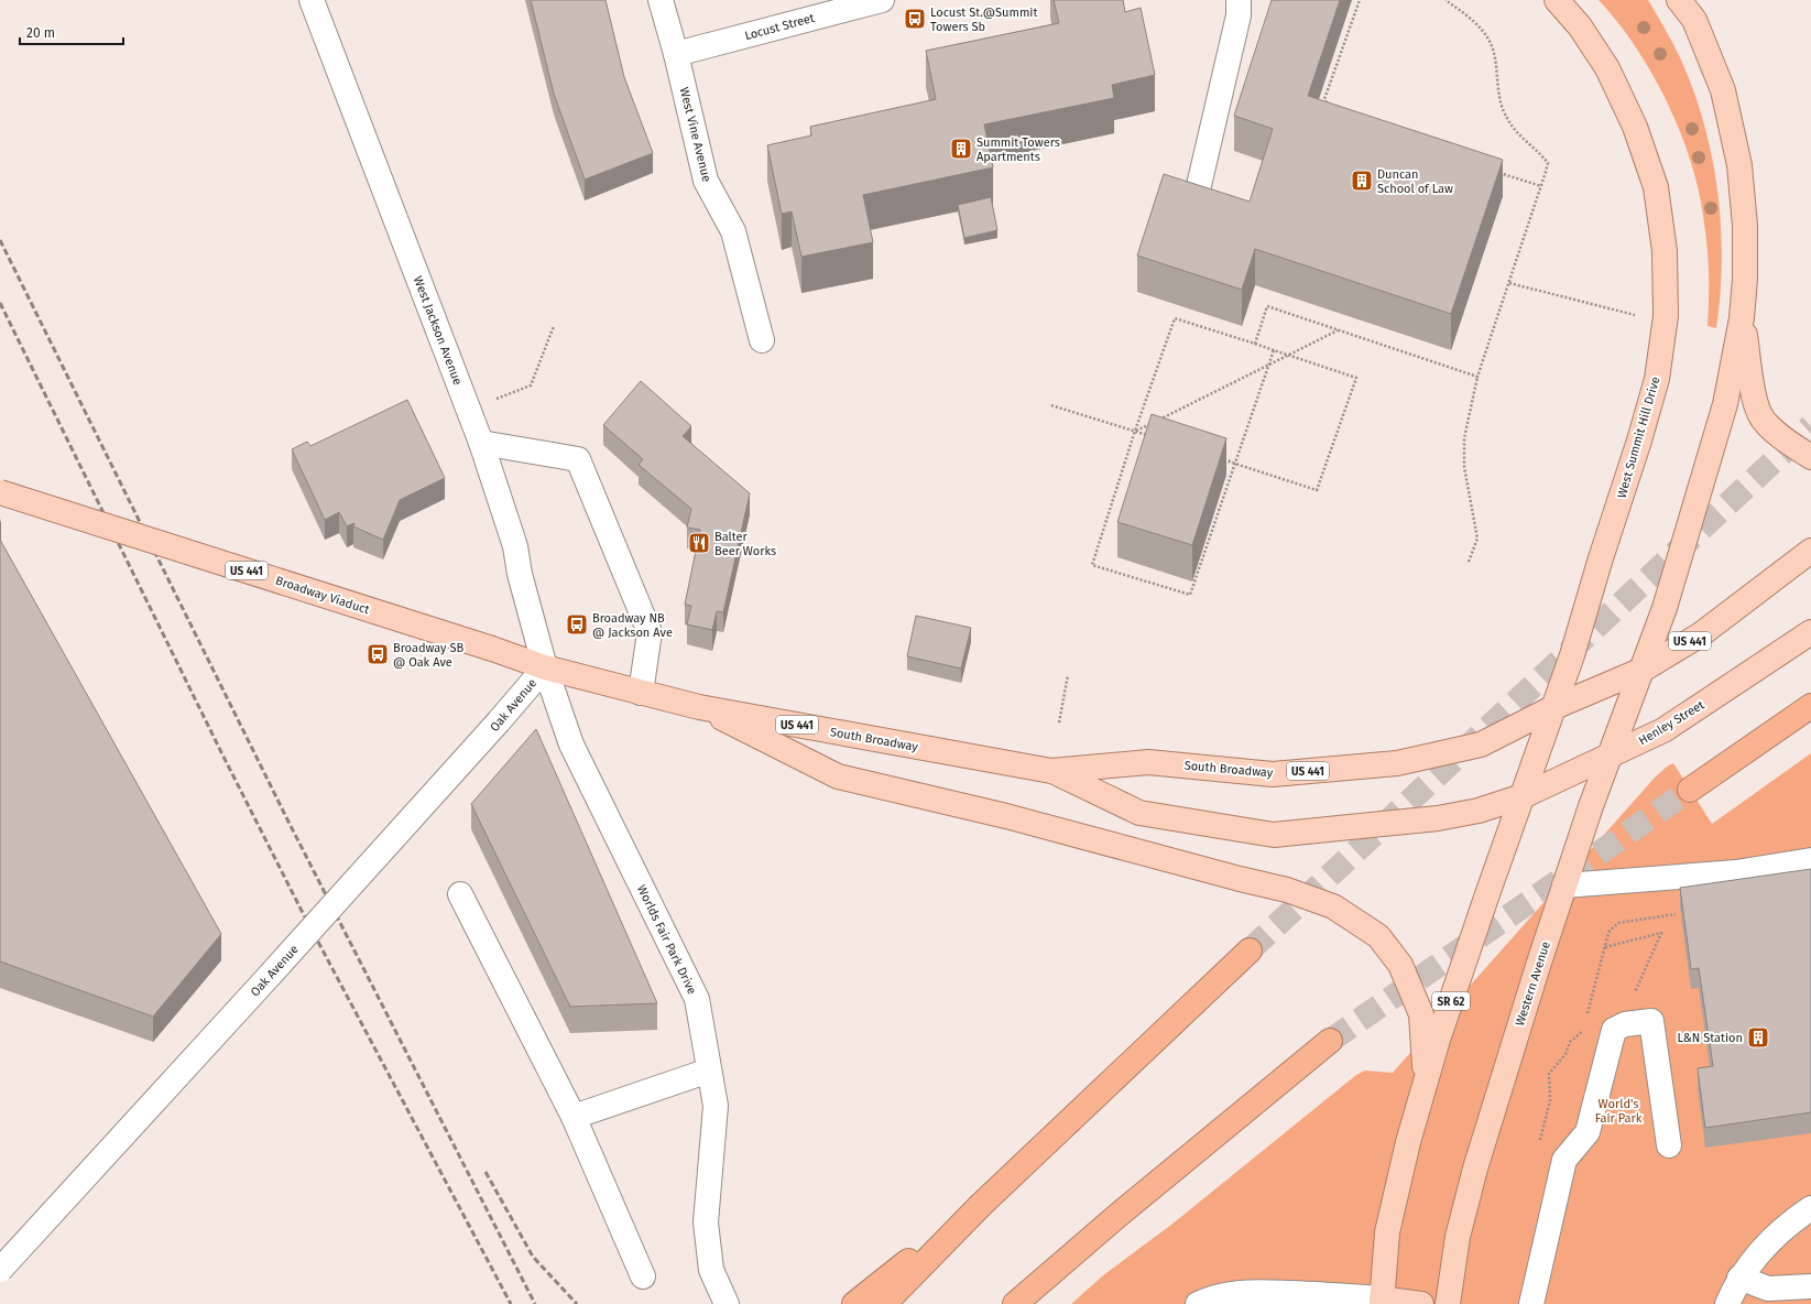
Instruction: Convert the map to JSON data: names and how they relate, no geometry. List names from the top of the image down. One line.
{"streets":{"main road":["West Summit Hill Drive","US 441","Broadway Viaduct","Henley Street","South Broadway","Western Avenue","SR 62"],"street":["Locust Street","West Vine Avenue","West Jackson Avenue","Oak Avenue","Worlds Fair Park Drive"]},"crossings":[["Locust Street","West Vine Avenue"],["West Jackson Avenue","Broadway Viaduct"],["West Jackson Avenue","Oak Avenue"],["West Jackson Avenue","South Broadway"],["West Jackson Avenue","Worlds Fair Park Drive"],["West Summit Hill Drive","US 441"],["West Summit Hill Drive","South Broadway"],["West Summit Hill Drive","SR 62"],["US 441","South Broadway"],["US 441","Western Avenue"],["US 441","SR 62"],["Broadway Viaduct","Oak Avenue"],["Broadway Viaduct","South Broadway"],["Broadway Viaduct","Worlds Fair Park Drive"],["Oak Avenue","South Broadway"],["Oak Avenue","Worlds Fair Park Drive"],["Henley Street","South Broadway"],["Henley Street","Western Avenue"],["Henley Street","SR 62"],["South Broadway","Worlds Fair Park Drive"],["South Broadway","SR 62"]],"parks":["World's Fair Park"],"places":{"bus stop":["Locust St.@Summit Towers Sb","Broadway NB @ Jackson Ave","Broadway SB @ Oak Ave"],"building":["Summit Towers Apartments","Duncan School of Law","L&N Station"],"restaurant":["Balter Beer Works"]},"scale_bar":"20 m"}
